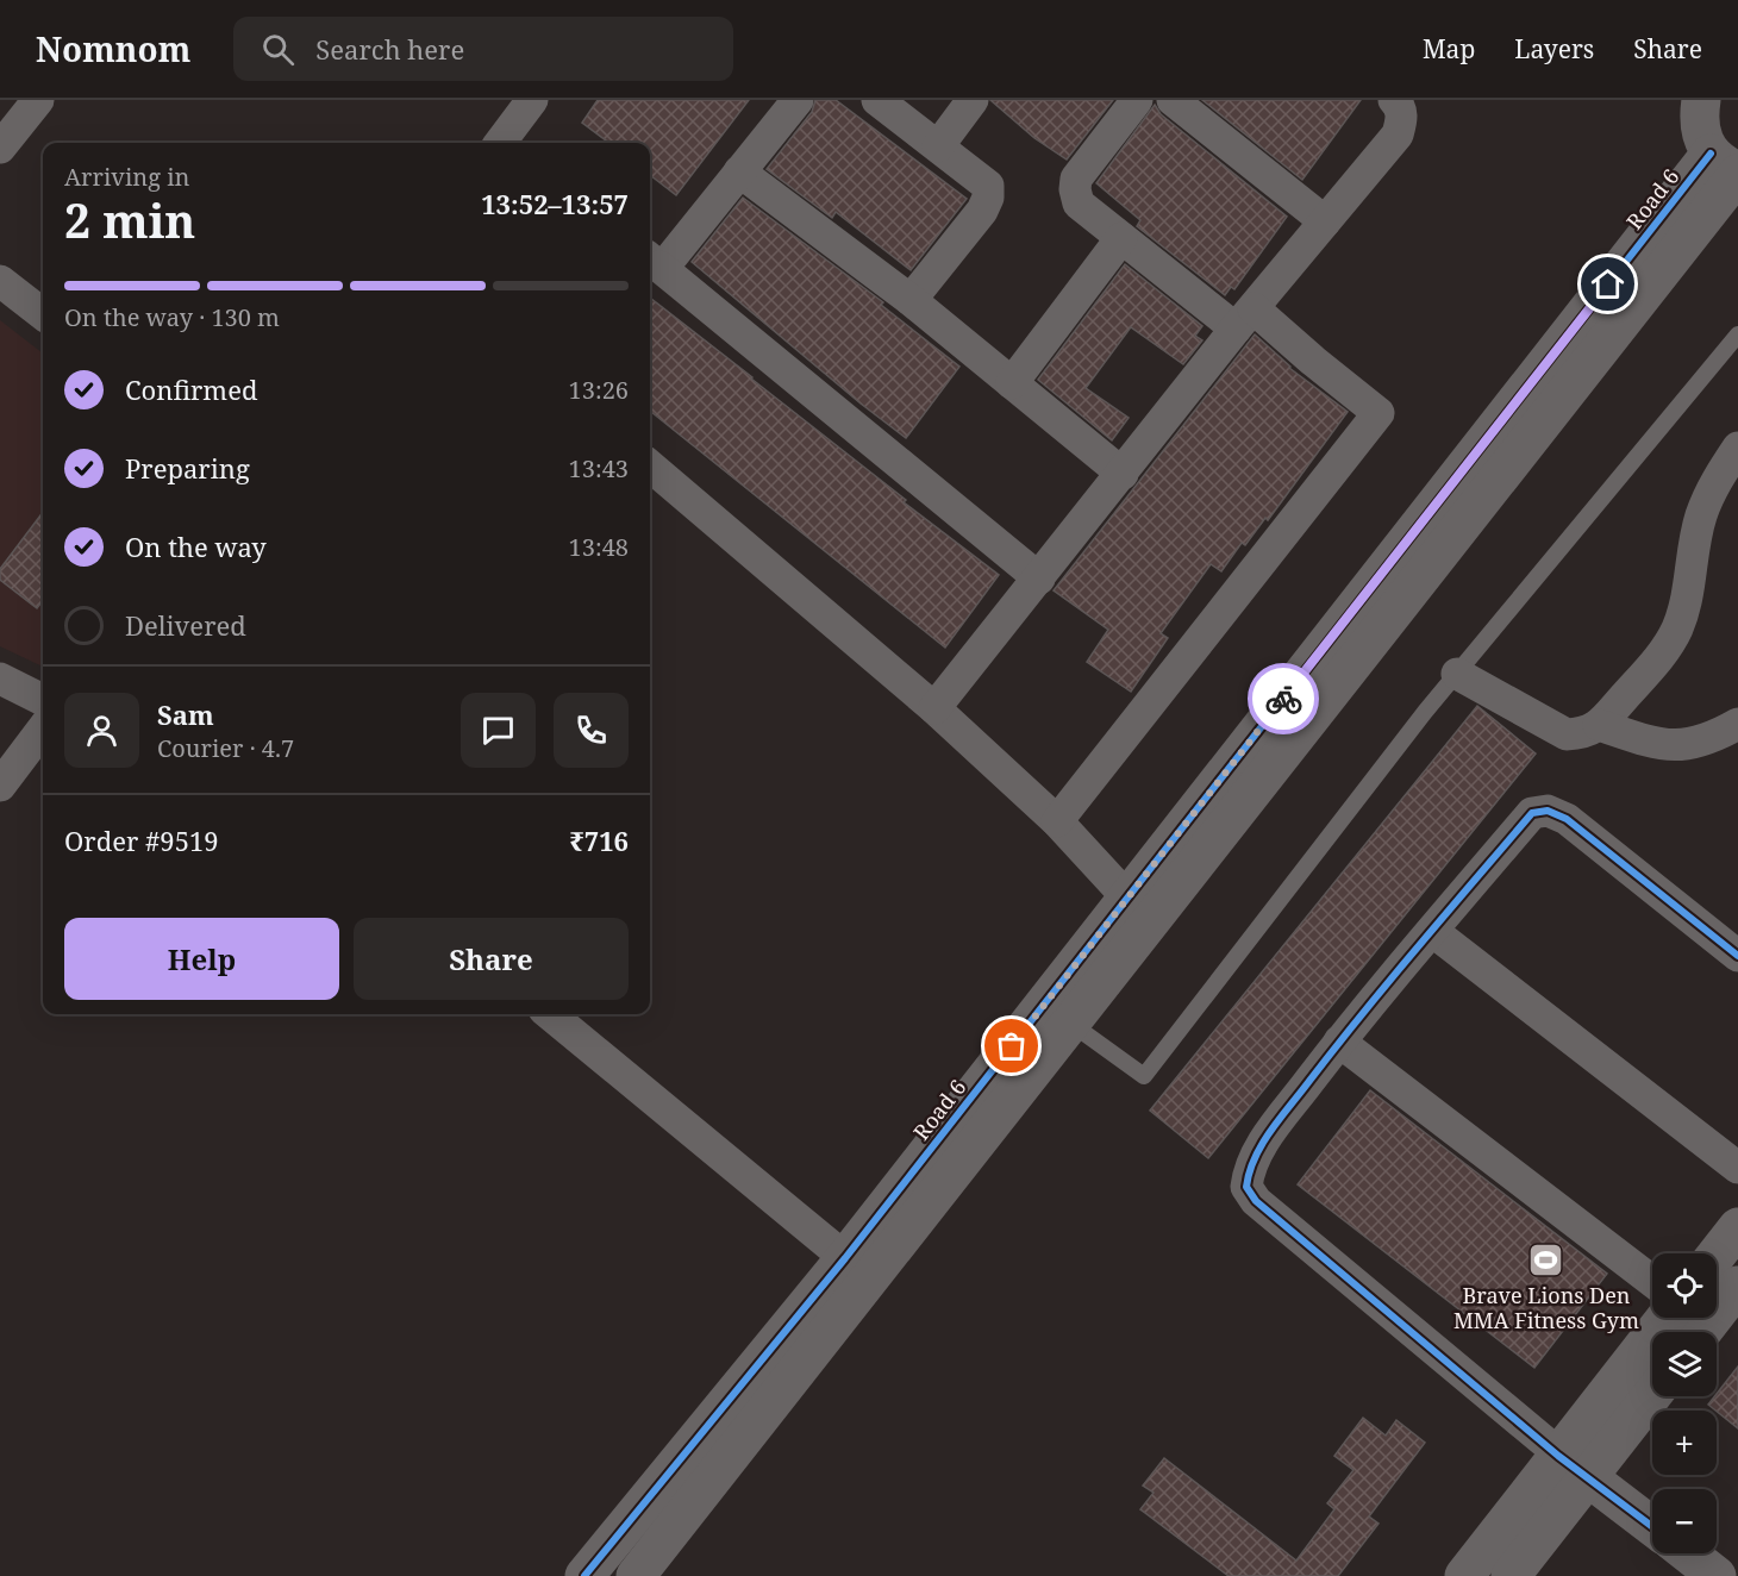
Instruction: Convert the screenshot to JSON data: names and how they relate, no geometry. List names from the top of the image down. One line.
{"streets":{"street":["Road 6"]},"places":{"sports":["Brave Lions Den MMA Fitness Gym"]},"page":{"header":"Nomnom","search":"Search here","nav":["Map","Layers","Share"],"heading":["2 min","Arriving in","13:52–13:57"],"panel":["Sam","Courier · 4.7","Order #9519","₹716"],"bar":"On the way · 130 m","list":[["Confirmed","13:26"],["Preparing","13:43"],["On the way","13:48"],"Delivered"],"buttons":["Help","Share"],"map_buttons":["+","−"]}}
